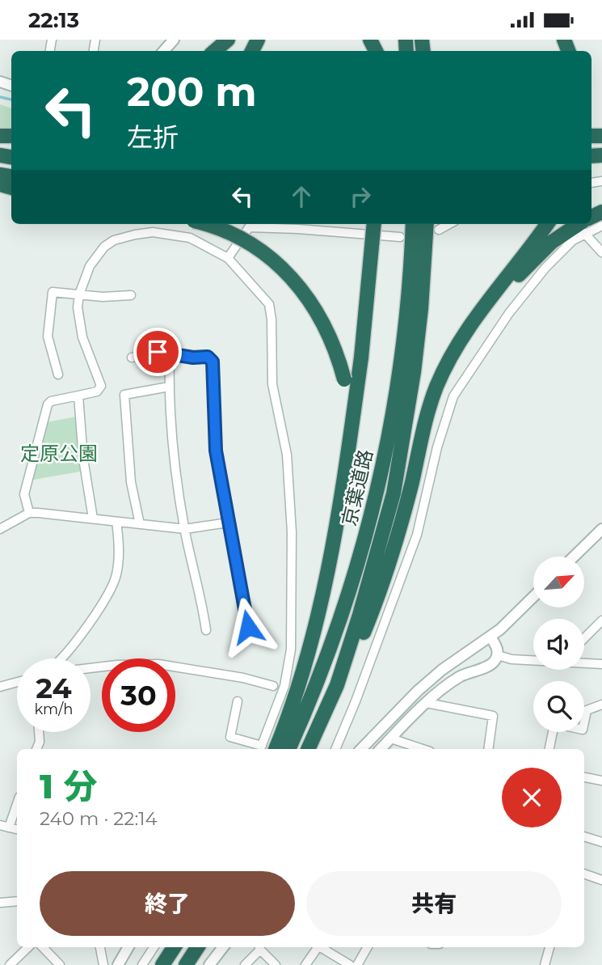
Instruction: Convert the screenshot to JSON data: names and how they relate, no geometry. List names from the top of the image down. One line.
{"streets":{"highway":["京葉道路"]},"parks":["定原公園"],"north":"top right","page":{"status":"22:13","turn":["200 m","左折"],"speed":"24 km/h","limit":"30","heading":["1 分","240 m · 22:14"],"buttons":["終了","共有"]}}
